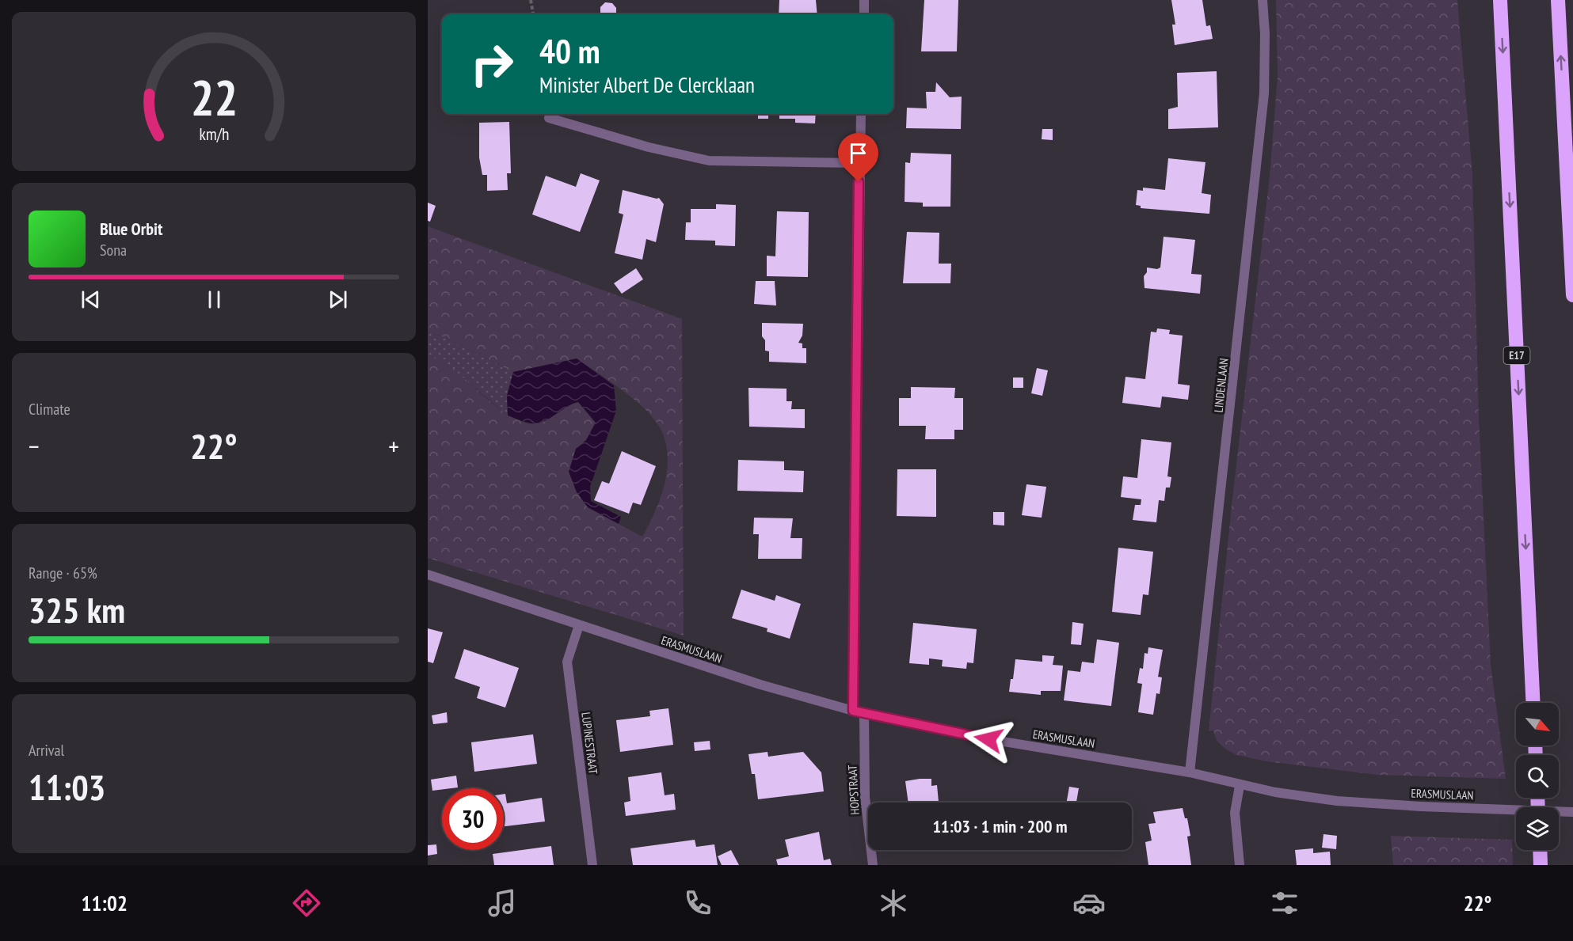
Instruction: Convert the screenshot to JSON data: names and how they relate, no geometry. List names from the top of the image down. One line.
{"streets":{"highway":["E17"],"street":["LINDENLAAN","ERASMUSLAAN","LUPINESTRAAT","HOPSTRAAT"]},"crossings":[["LINDENLAAN","ERASMUSLAAN"],["ERASMUSLAAN","LUPINESTRAAT"],["ERASMUSLAAN","HOPSTRAAT"]],"north":"bottom right","page":{"turn":["40 m","Minister Albert De Clercklaan"],"song":["Blue Orbit","Sona"],"tile":["Climate",["Range · 65%","325 km"],["Arrival","11:03"]],"heat":["−","22°","+"],"limit":"30","trip":"11:03 · 1 min · 200 m","tabs":["11:02","22°"],"gauge":["22","km/h"]}}
